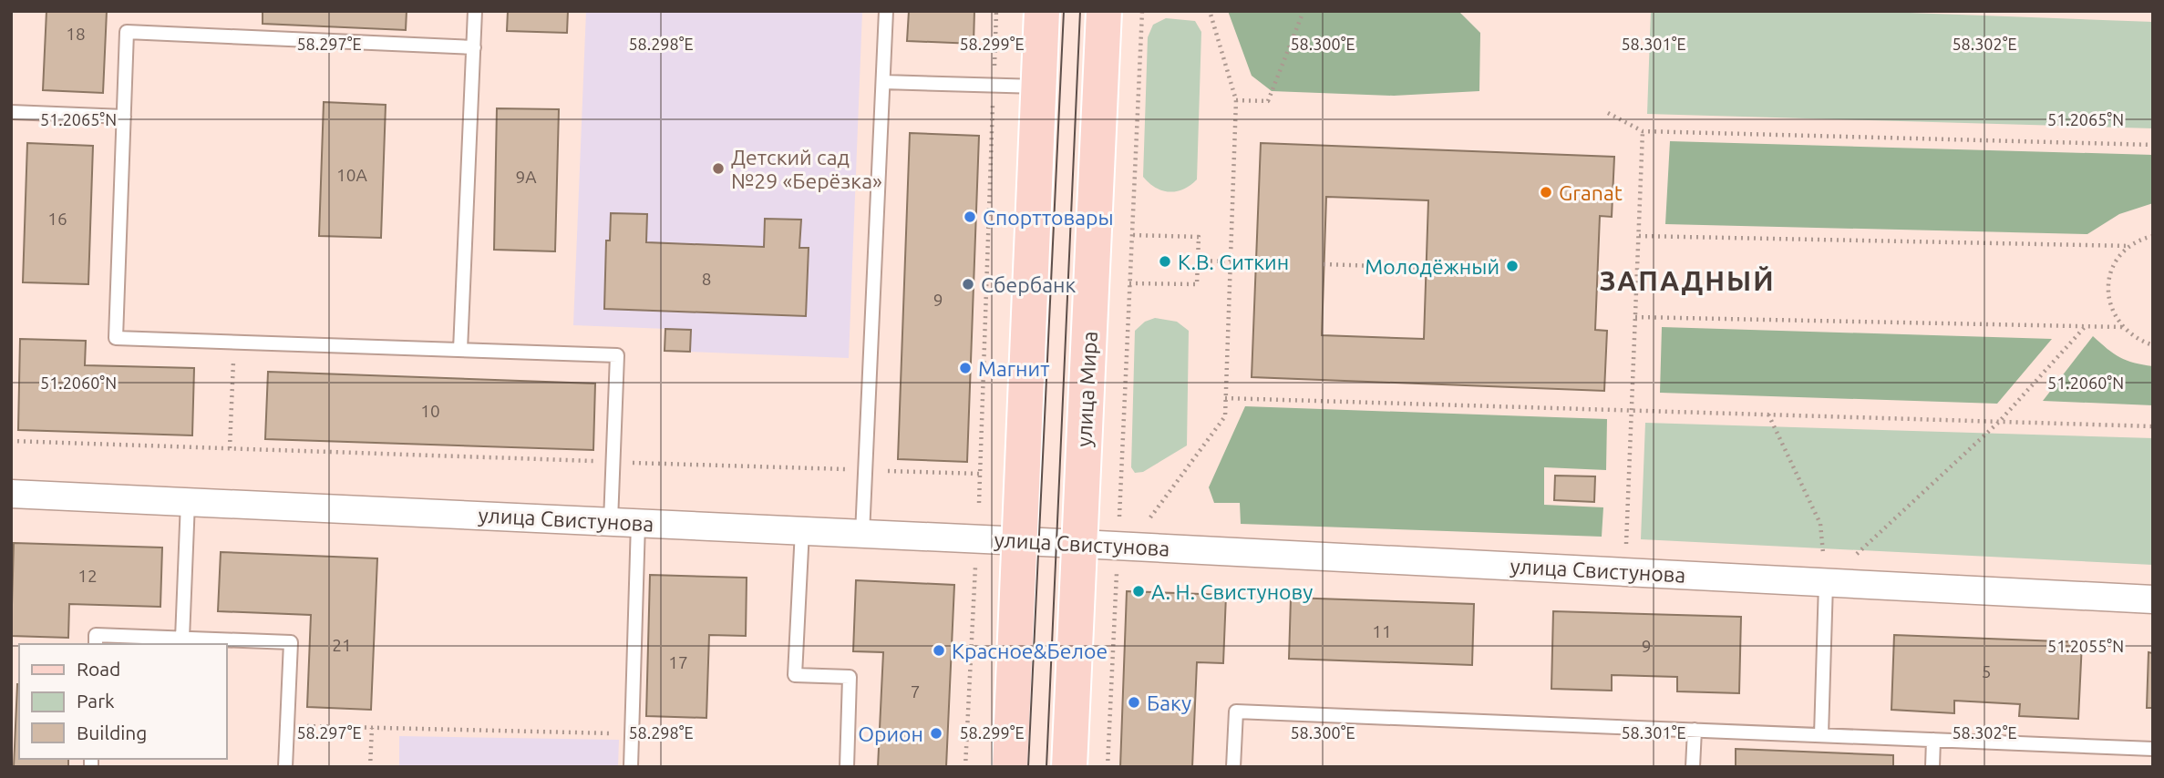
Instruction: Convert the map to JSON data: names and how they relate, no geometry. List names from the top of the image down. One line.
{"streets":{"main road":["улица Мира"],"street":["улица Свистунова"]},"crossings":[["улица Мира","улица Свистунова"]],"districts":["ЗАПАДНЫЙ"],"places":["Детский сад №29 «Берёзка»","Granat","Спорттовары","К.В. Ситкин","Молодёжный","Сбербанк","Магнит","А. Н. Свистунову","Красное&Белое","Баку","Орион"],"house_numbers":["18","10А","9А","16","8","9","10","12","11","21","9","17","5","7"],"legend":["Road","Park","Building"],"coordinates":["58.297°E","58.298°E","58.299°E","58.300°E","58.301°E","58.302°E","51.2065°N","51.2060°N","51.2055°N"]}
